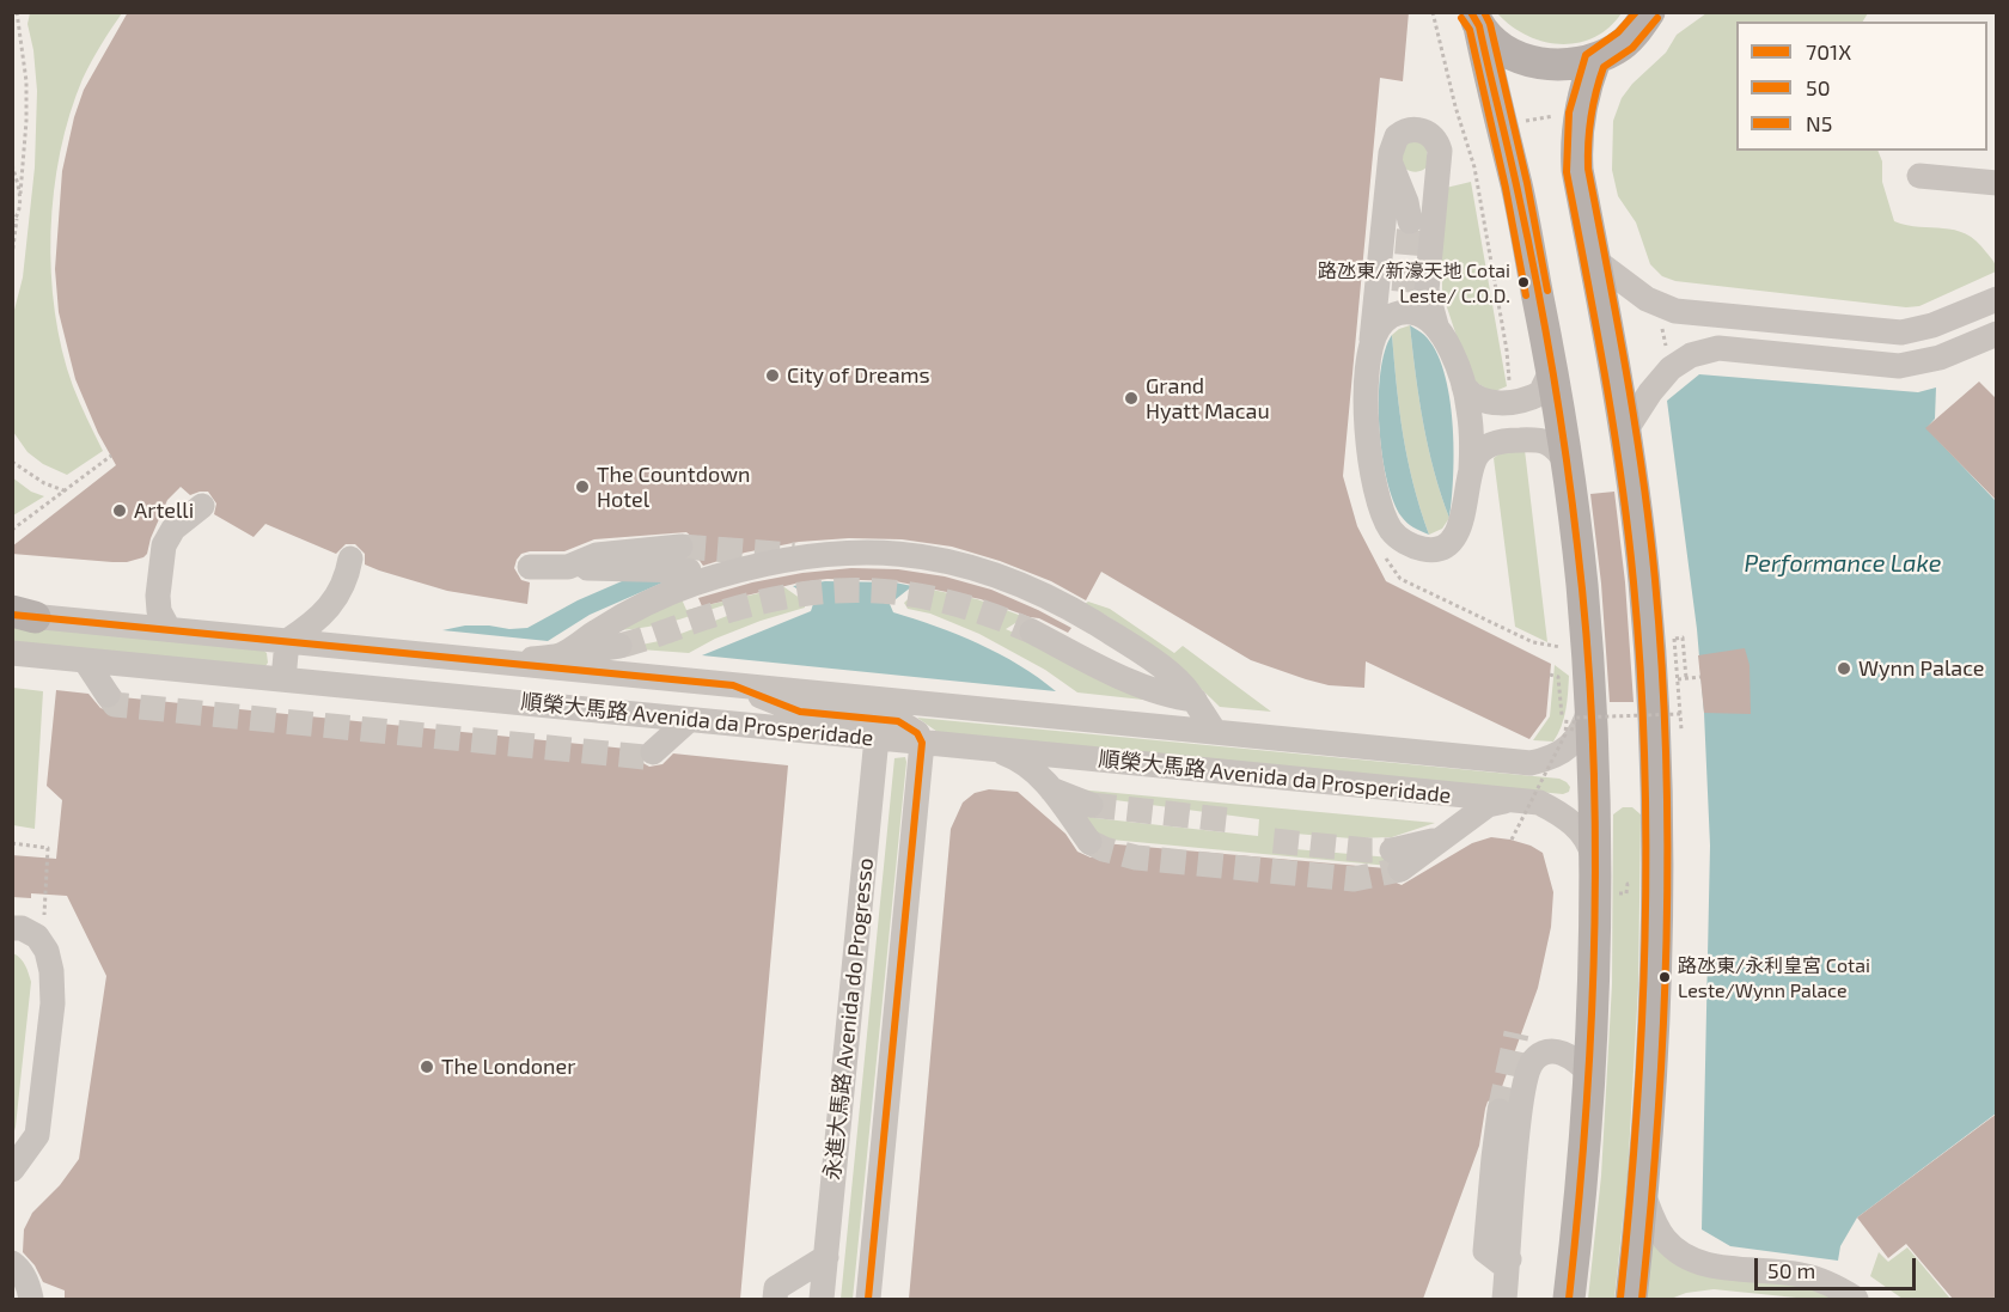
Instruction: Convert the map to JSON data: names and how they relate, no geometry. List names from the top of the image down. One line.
{"streets":{"street":["順榮大馬路 Avenida da Prosperidade","永進大馬路 Avenida do Progresso"]},"crossings":[["順榮大馬路 Avenida da Prosperidade","永進大馬路 Avenida do Progresso"]],"water":["Performance Lake"],"places":["路氹東/新濠天地 Cotai Leste/ C.O.D.","City of Dreams","Grand Hyatt Macau","The Countdown Hotel","Artelli","Wynn Palace","路氹東/永利皇宮 Cotai Leste/Wynn Palace","The Londoner"],"lines":["transit line 701X","transit line N5","transit line 50"],"legend":["701X","50","N5"],"scale_bar":"50 m"}
